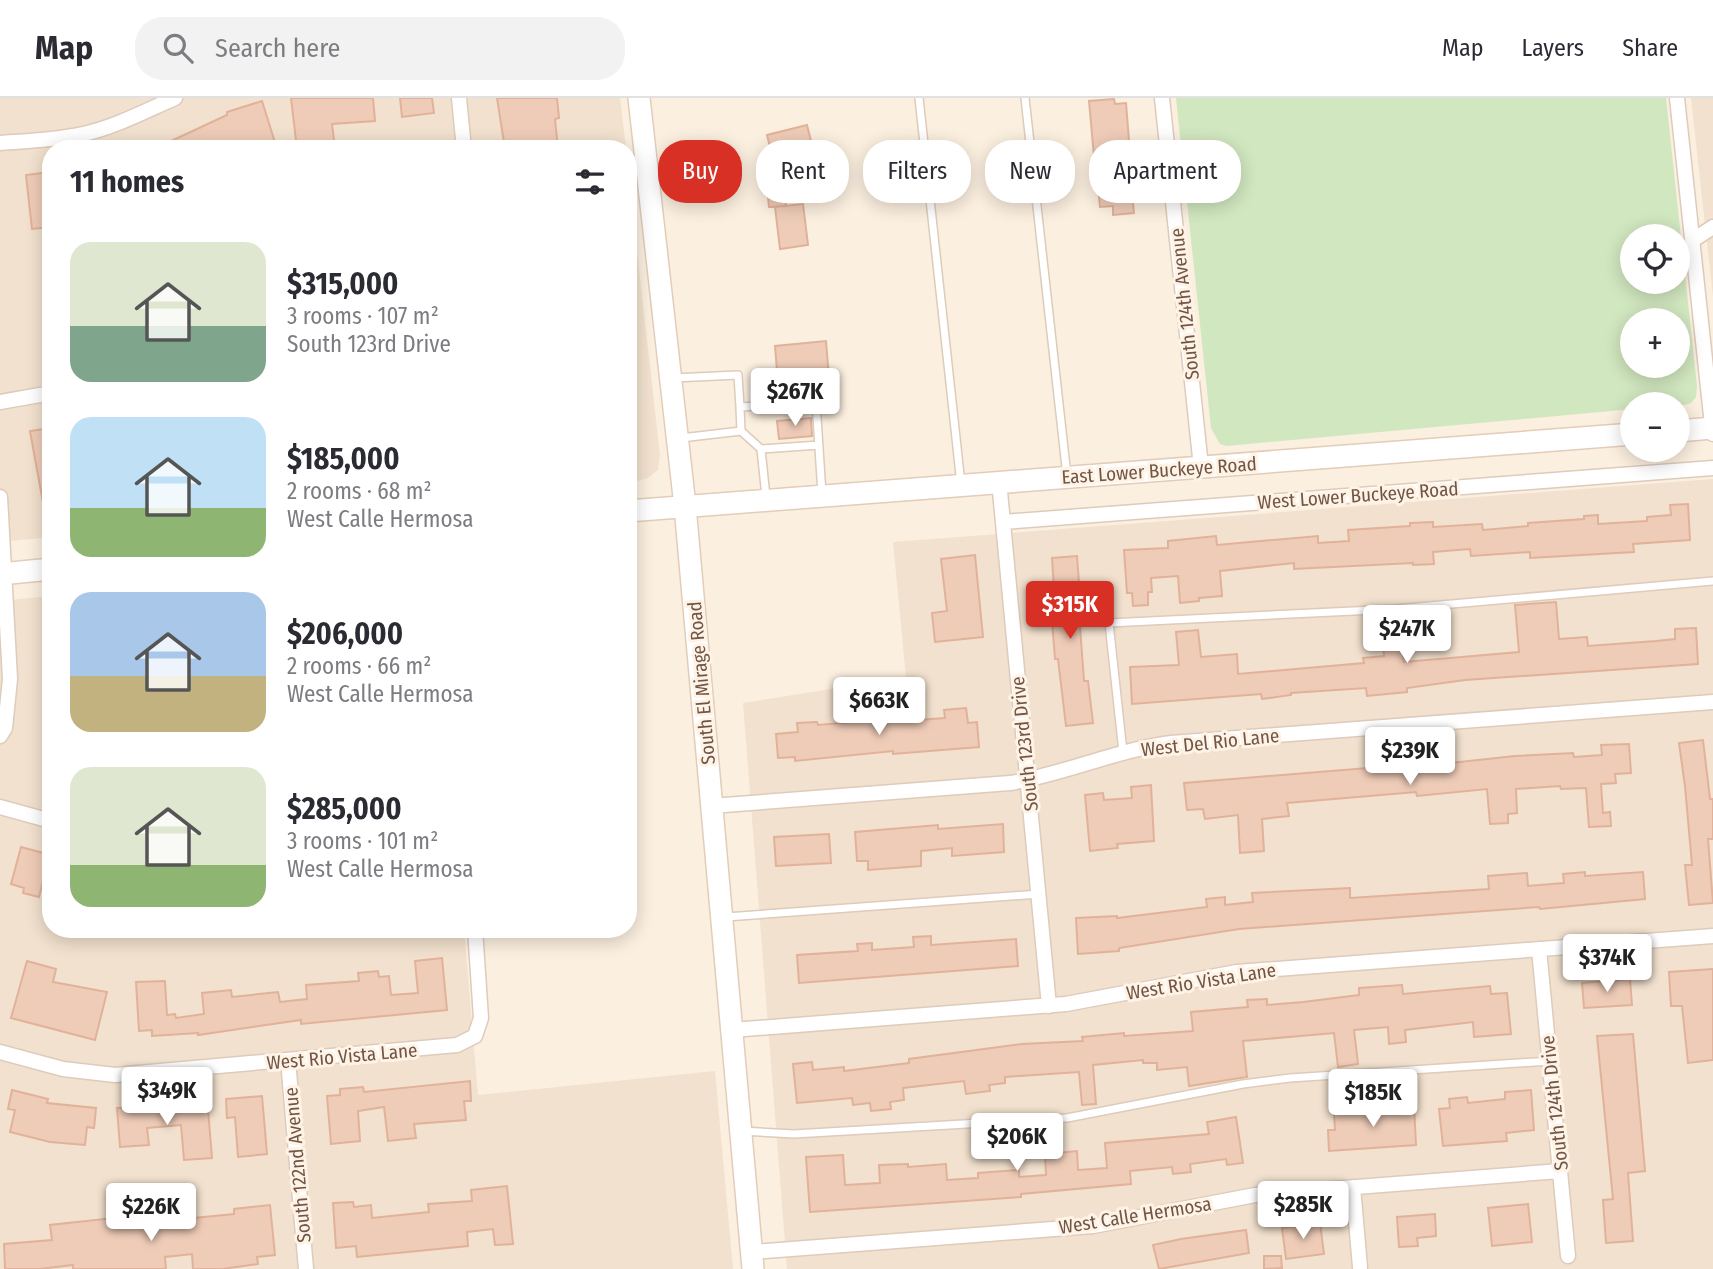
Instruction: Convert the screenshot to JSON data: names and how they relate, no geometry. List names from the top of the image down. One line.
{"streets":{"main road":["East Lower Buckeye Road","South El Mirage Road"],"street":["South 124th Avenue","West Lower Buckeye Road","West Del Rio Lane","South 123rd Drive","West Rio Vista Lane","South 124th Drive","South 122nd Avenue","West Calle Hermosa"]},"crossings":[["South 124th Avenue","East Lower Buckeye Road"],["East Lower Buckeye Road","South El Mirage Road"],["East Lower Buckeye Road","South 123rd Drive"],["West Lower Buckeye Road","South 123rd Drive"],["South El Mirage Road","West Del Rio Lane"],["South El Mirage Road","West Rio Vista Lane"],["South El Mirage Road","West Calle Hermosa"],["West Del Rio Lane","South 123rd Drive"],["South 123rd Drive","West Rio Vista Lane"],["West Rio Vista Lane","South 124th Drive"],["West Rio Vista Lane","South 122nd Avenue"],["South 124th Drive","West Calle Hermosa"]],"page":{"header":"Map","search":"Search here","nav":["Map","Layers","Share"],"chip":["Buy","Rent","Filters","New","Apartment"],"heading":"11 homes","map_buttons":["+","−"],"list":[{"name":"$315,000","note":"3 rooms · 107 m² · South 123rd Drive"},{"name":"$185,000","note":"2 rooms · 68 m² · West Calle Hermosa"},{"name":"$206,000","note":"2 rooms · 66 m² · West Calle Hermosa"},{"name":"$285,000","note":"3 rooms · 101 m² · West Calle Hermosa"}],"price":["$267K","$315K","$247K","$663K","$239K","$374K","$349K","$185K","$206K","$285K","$226K"]}}
